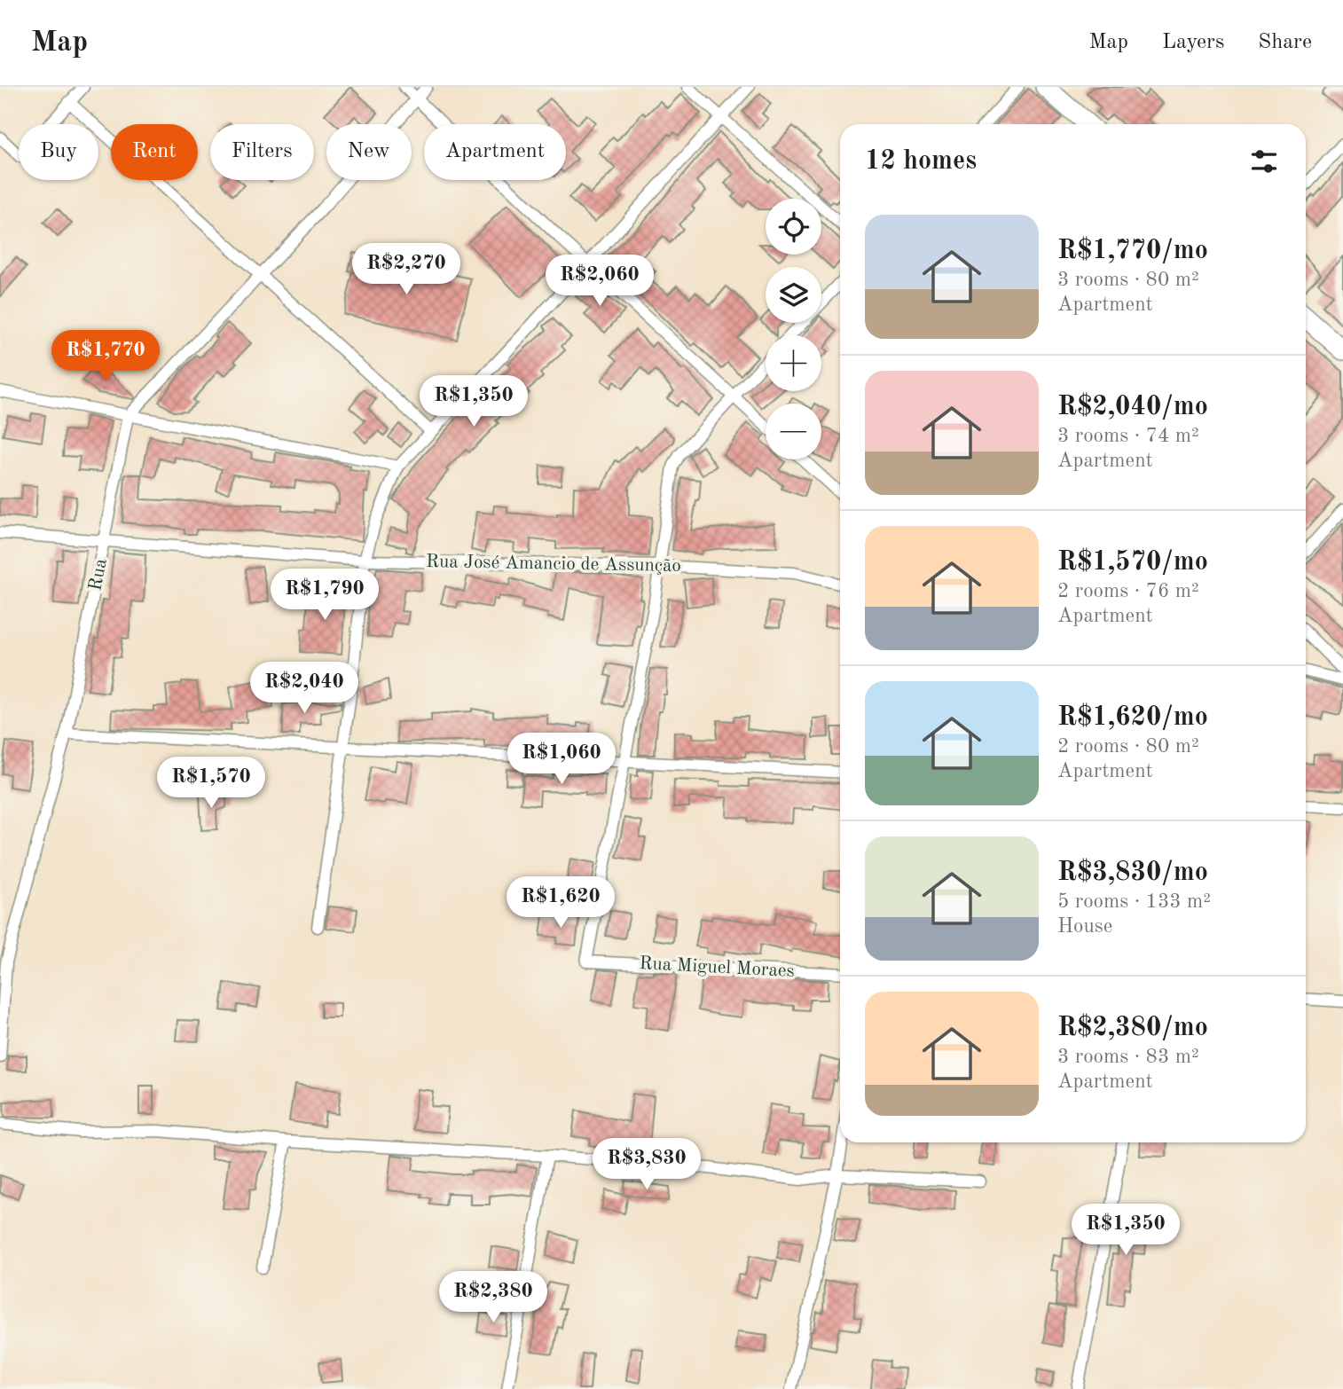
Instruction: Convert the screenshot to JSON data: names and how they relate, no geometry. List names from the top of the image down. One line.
{"streets":{"street":["Rua José Amancio de Assunção","Rua","Rua Miguel Moraes"]},"crossings":[["Rua José Amancio de Assunção","Rua"]],"page":{"header":"Map","nav":["Map","Layers","Share"],"chip":["Buy","Rent","Filters","New","Apartment"],"heading":"12 homes","map_buttons":["+","−"],"list":[{"name":"R$1,770/mo","note":"3 rooms · 80 m² · Apartment"},{"name":"R$2,040/mo","note":"3 rooms · 74 m² · Apartment"},{"name":"R$1,570/mo","note":"2 rooms · 76 m² · Apartment"},{"name":"R$1,620/mo","note":"2 rooms · 80 m² · Apartment"},{"name":"R$3,830/mo","note":"5 rooms · 133 m² · House"},{"name":"R$2,380/mo","note":"3 rooms · 83 m² · Apartment"}],"price":["R$2,270","R$2,060","R$1,770","R$1,350","R$1,790","R$2,040","R$1,060","R$1,570","R$1,620","R$3,830","R$1,350","R$2,380"]}}
